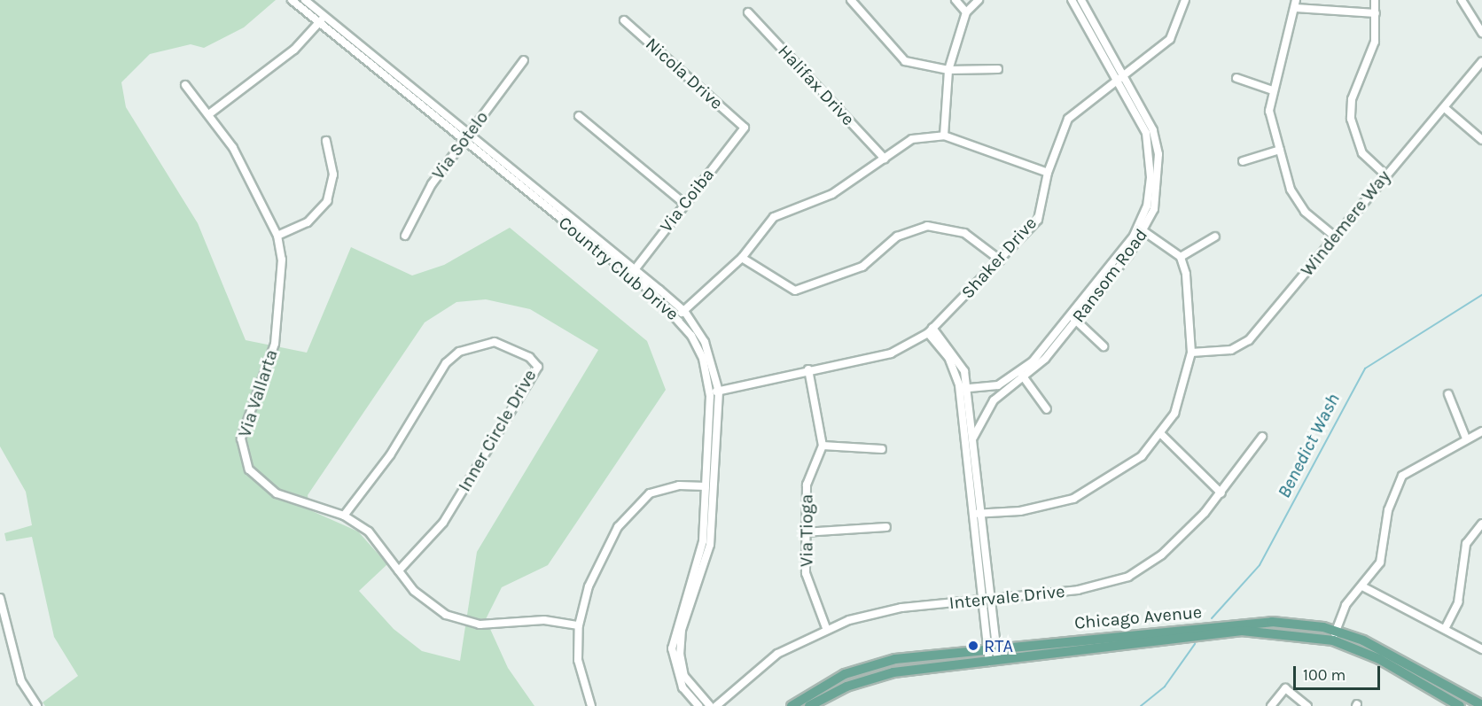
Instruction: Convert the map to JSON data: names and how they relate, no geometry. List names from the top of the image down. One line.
{"streets":{"main road":["Chicago Avenue"],"street":["Nicola Drive","Halifax Drive","Via Sotelo","Via Coiba","Windemere Way","Shaker Drive","Country Club Drive","Ransom Road","Via Vallarta","Inner Circle Drive","Via Tioga","Intervale Drive"]},"crossings":[["Nicola Drive","Via Coiba"],["Via Sotelo","Country Club Drive"],["Via Coiba","Country Club Drive"],["Shaker Drive","Country Club Drive"],["Shaker Drive","Ransom Road"],["Via Vallarta","Inner Circle Drive"],["Via Tioga","Intervale Drive"]],"water":["Benedict Wash"],"places":["RTA"],"scale_bar":"100 m"}
